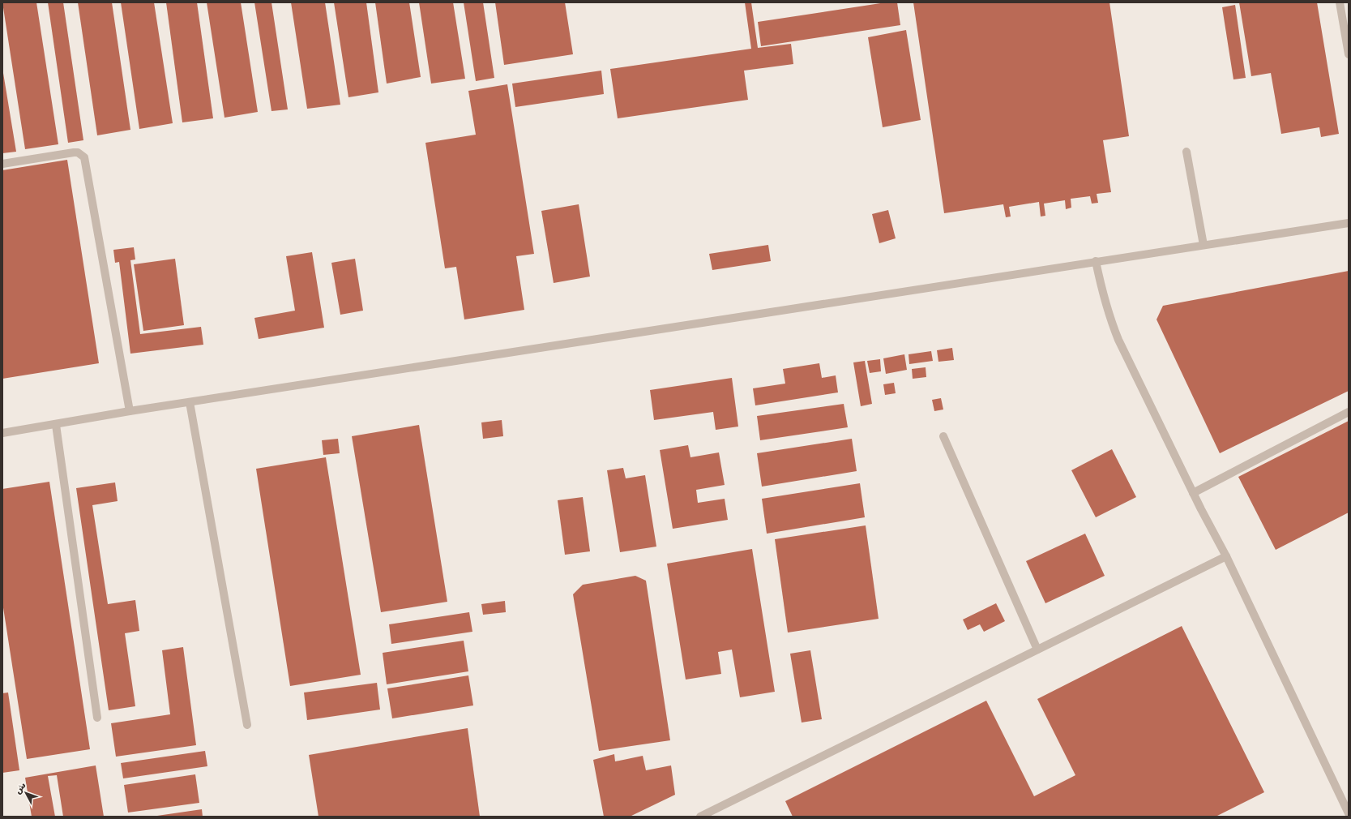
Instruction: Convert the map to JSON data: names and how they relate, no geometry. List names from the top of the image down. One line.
{"north":"top left"}
